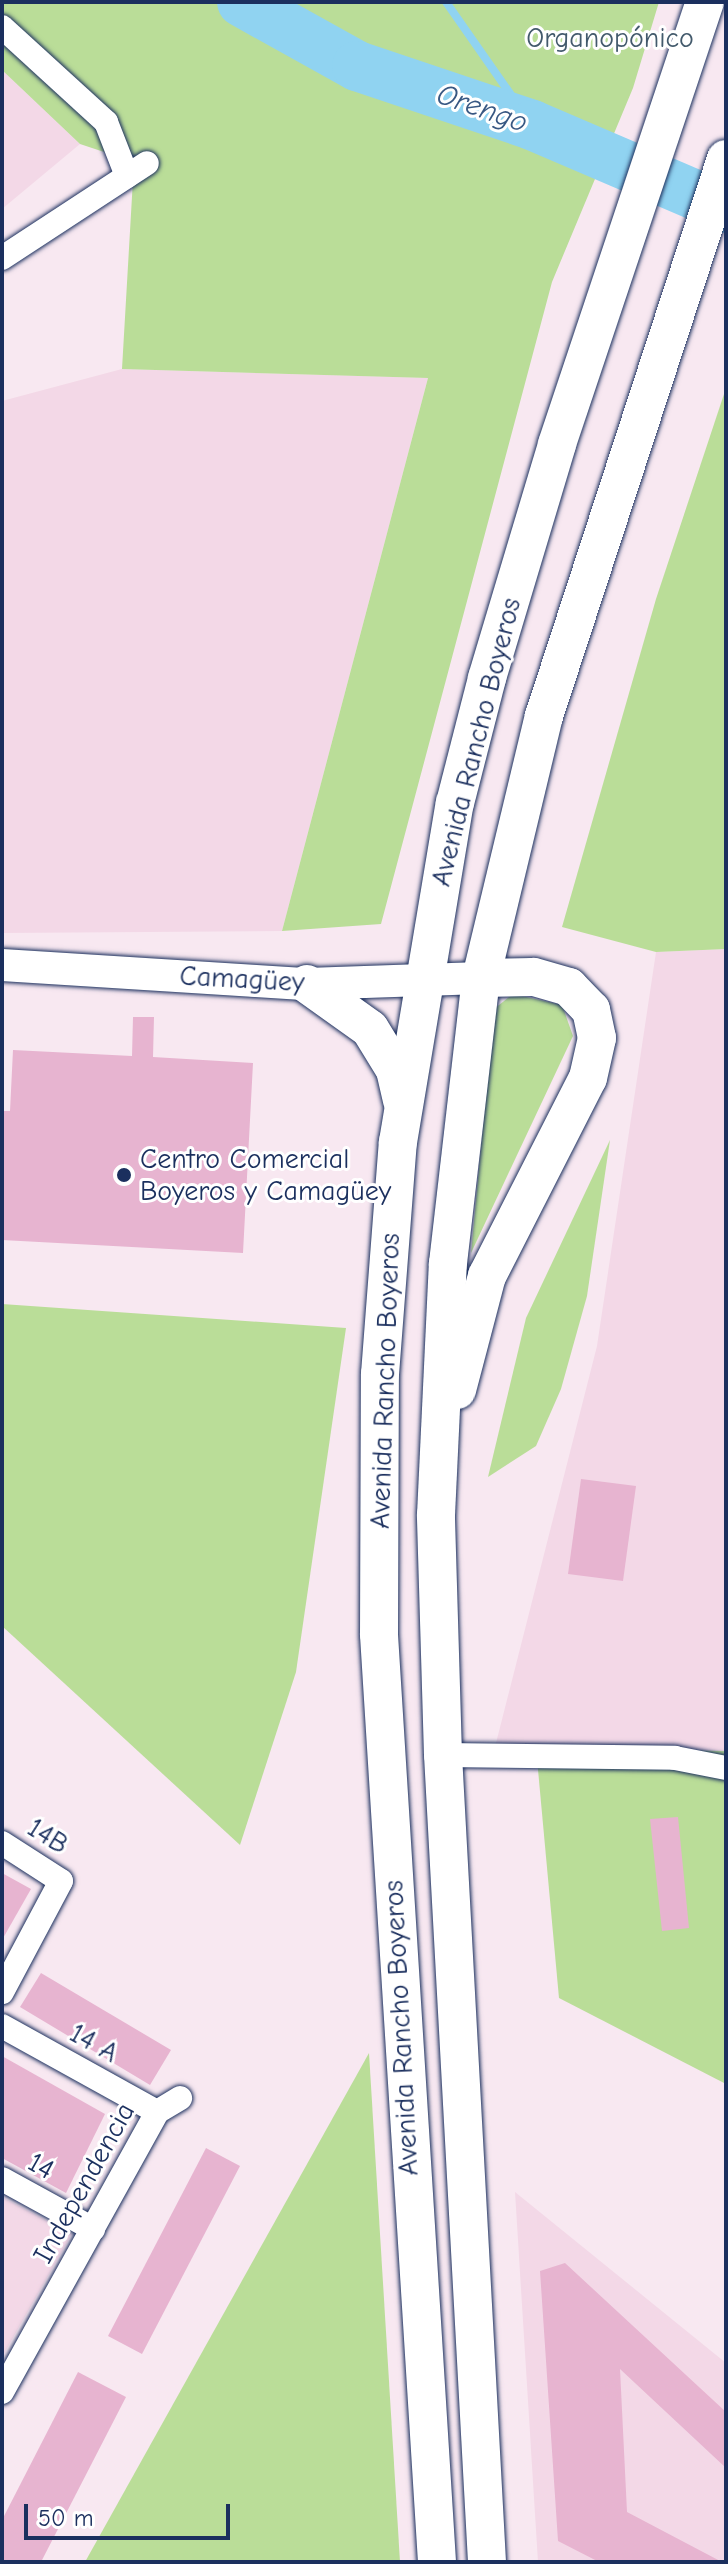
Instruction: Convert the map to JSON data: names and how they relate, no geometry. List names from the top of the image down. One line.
{"streets":{"highway":["Avenida Rancho Boyeros"],"main road":["Camagüey"],"street":["14B","14 A","14","Independencia"]},"crossings":[["Avenida Rancho Boyeros","Camagüey"],["14 A","Independencia"],["14","Independencia"]],"water":["Orengo"],"parks":["Organopónico"],"places":["Centro Comercial Boyeros y Camagüey"],"scale_bar":"50 m"}
